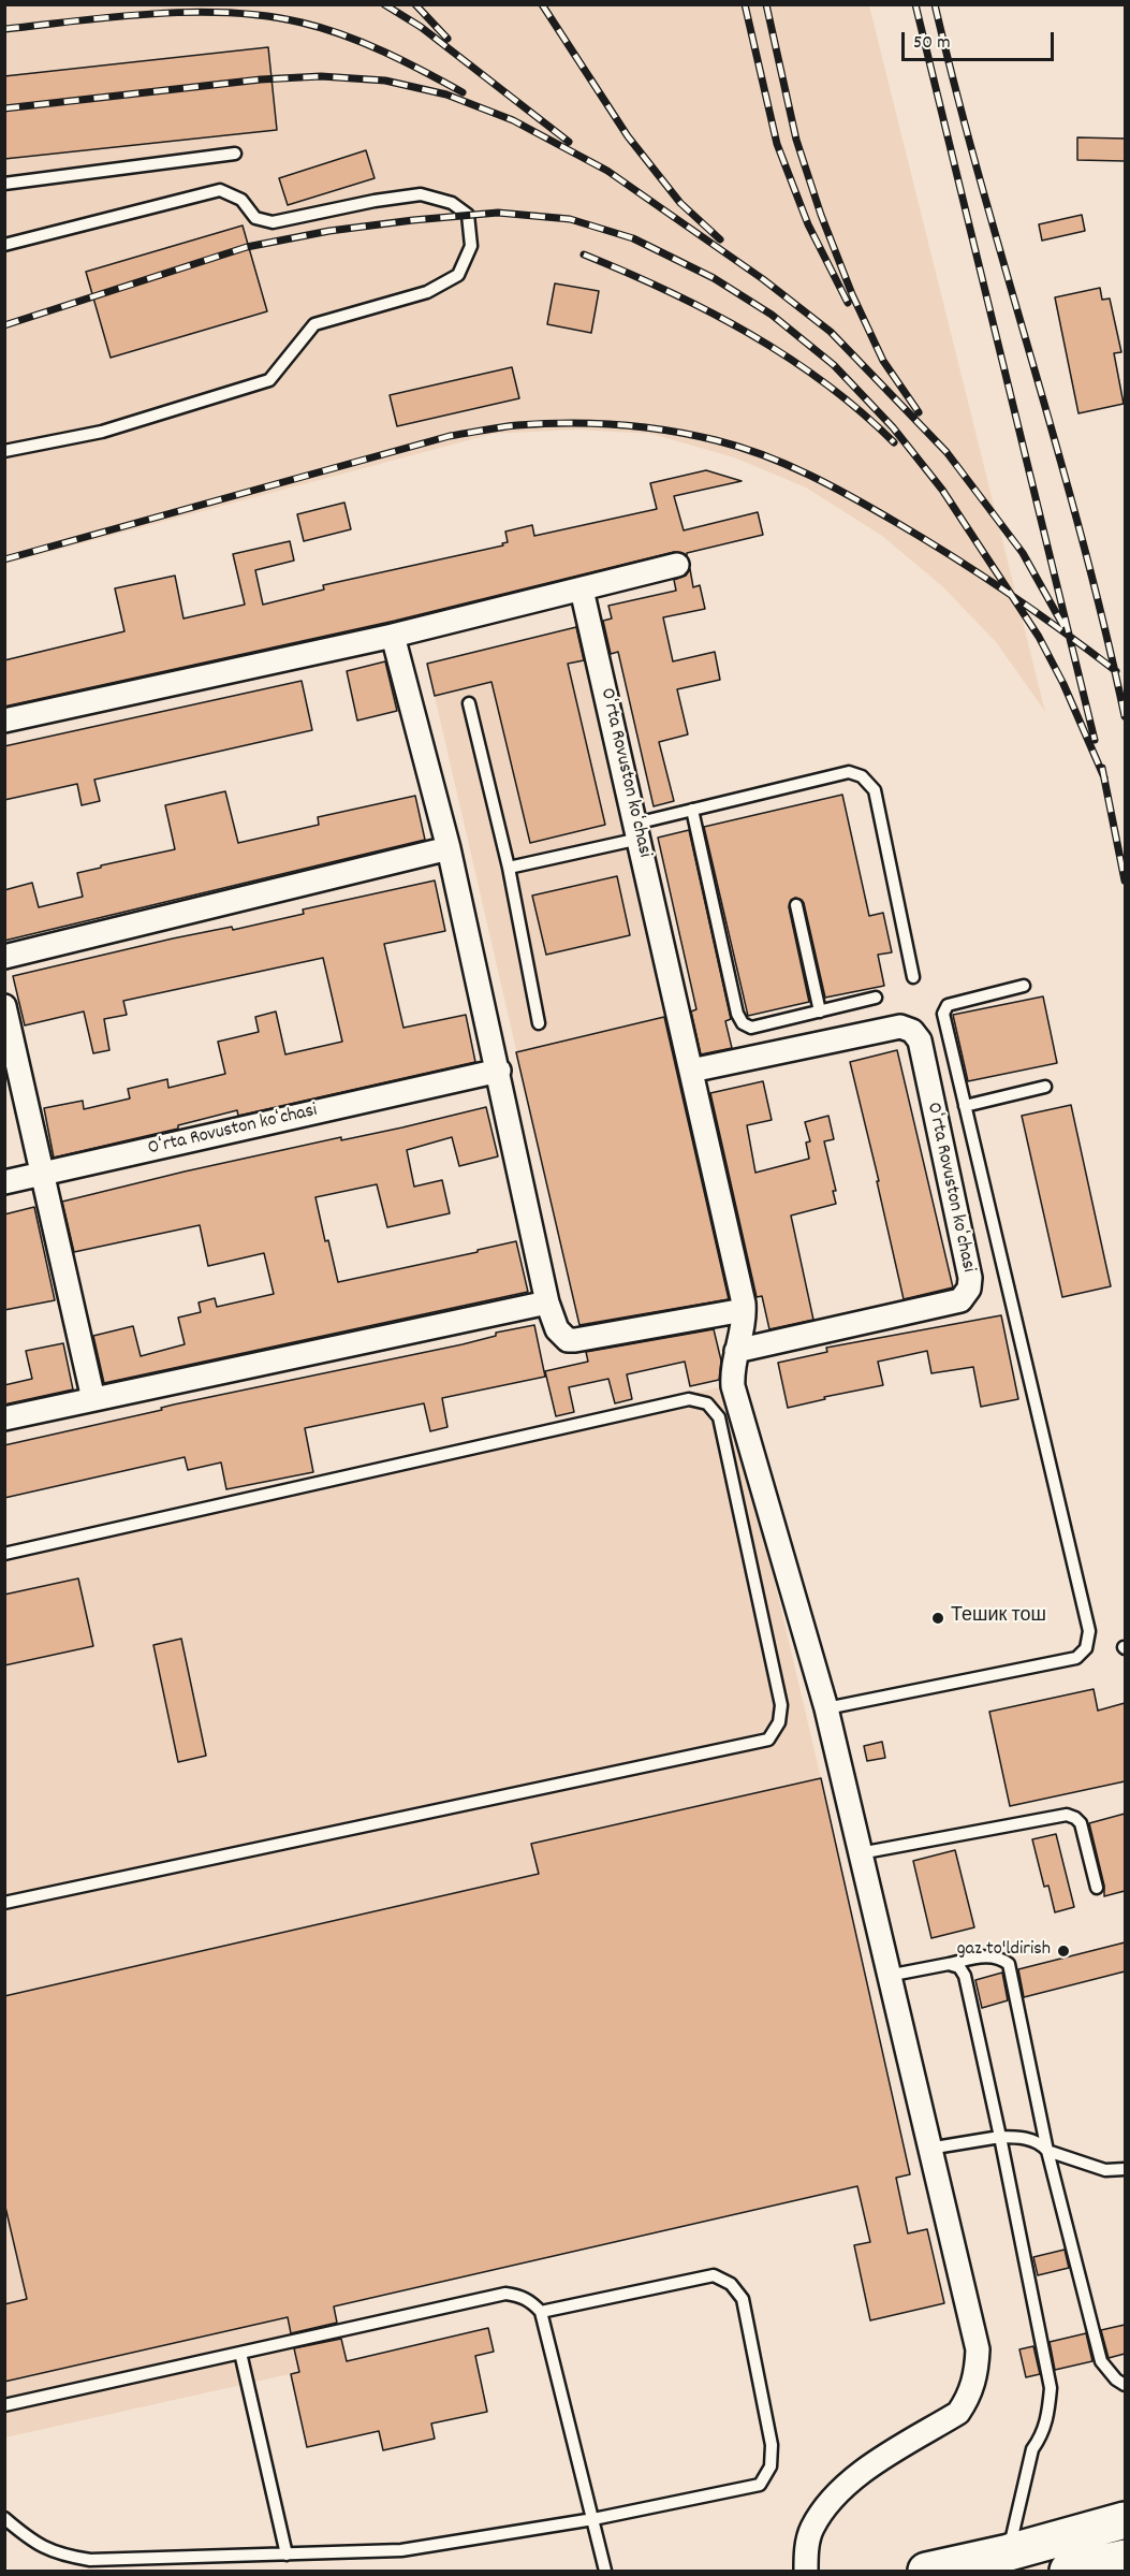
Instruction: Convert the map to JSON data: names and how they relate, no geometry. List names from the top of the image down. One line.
{"streets":{"street":["Oʻrta Rovuston koʻchasi"]},"places":["Тешик тош","gaz to'ldirish"],"scale_bar":"50 m"}
